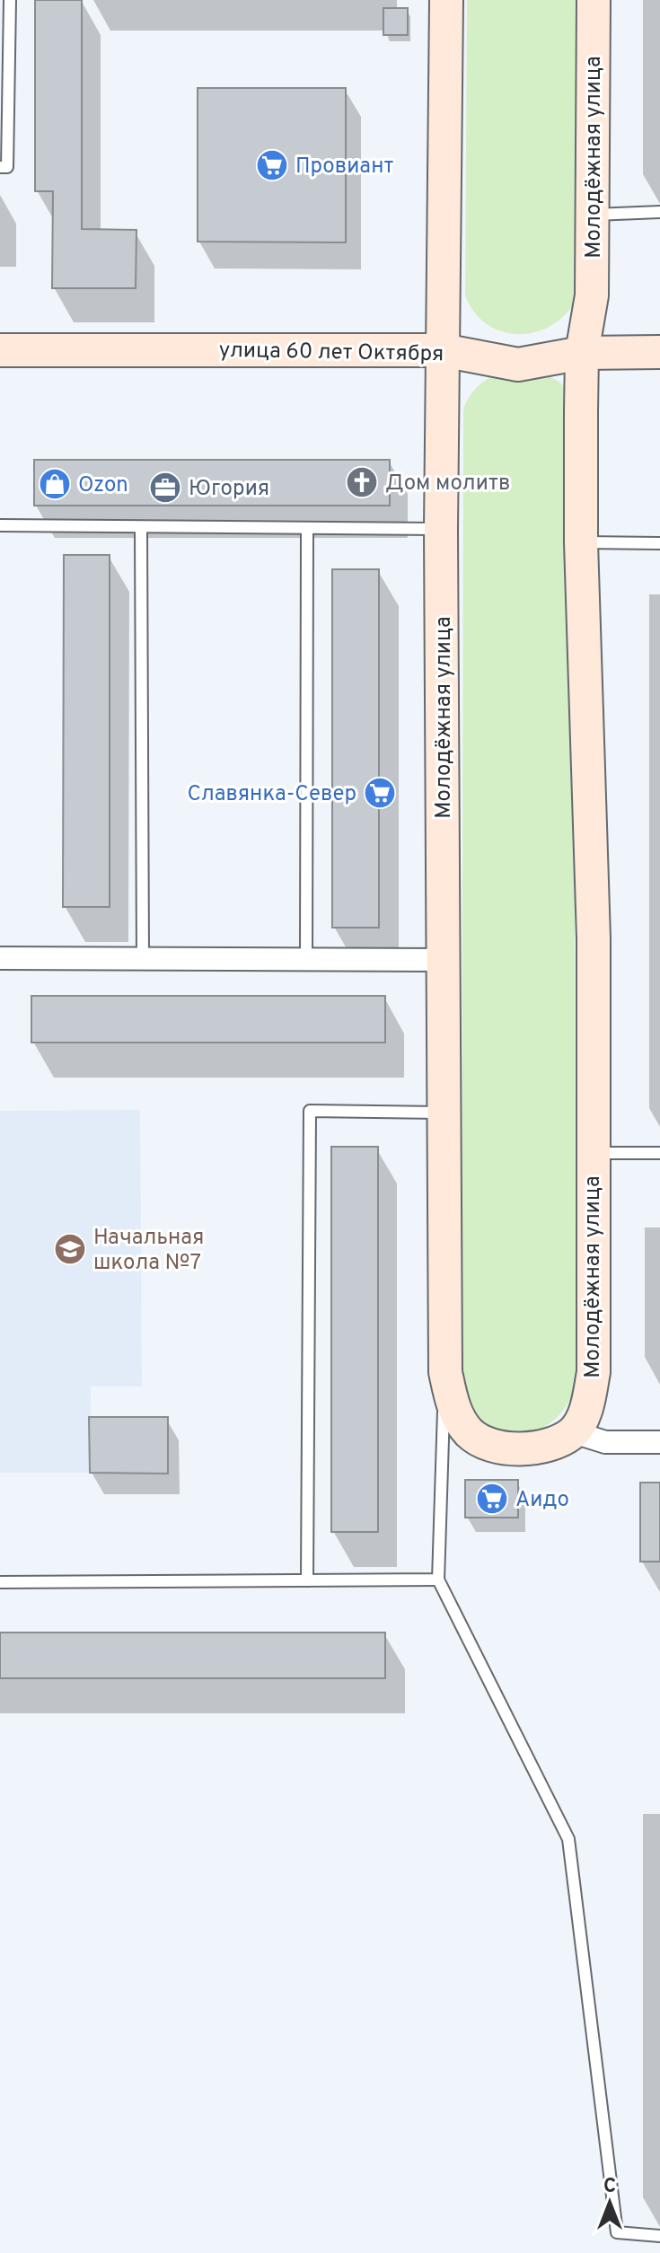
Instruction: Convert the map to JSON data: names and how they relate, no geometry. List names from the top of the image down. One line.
{"streets":{"main road":["Молодёжная улица","улица 60 лет Октября"]},"crossings":[["Молодёжная улица","улица 60 лет Октября"]],"places":{"supermarket":["Провиант","Славянка-Север","Аидо"],"church":["Дом молитв"],"shop":["Ozon"],"office":["Югория"],"school or university":["Начальная школа №7"]},"north":"top"}
